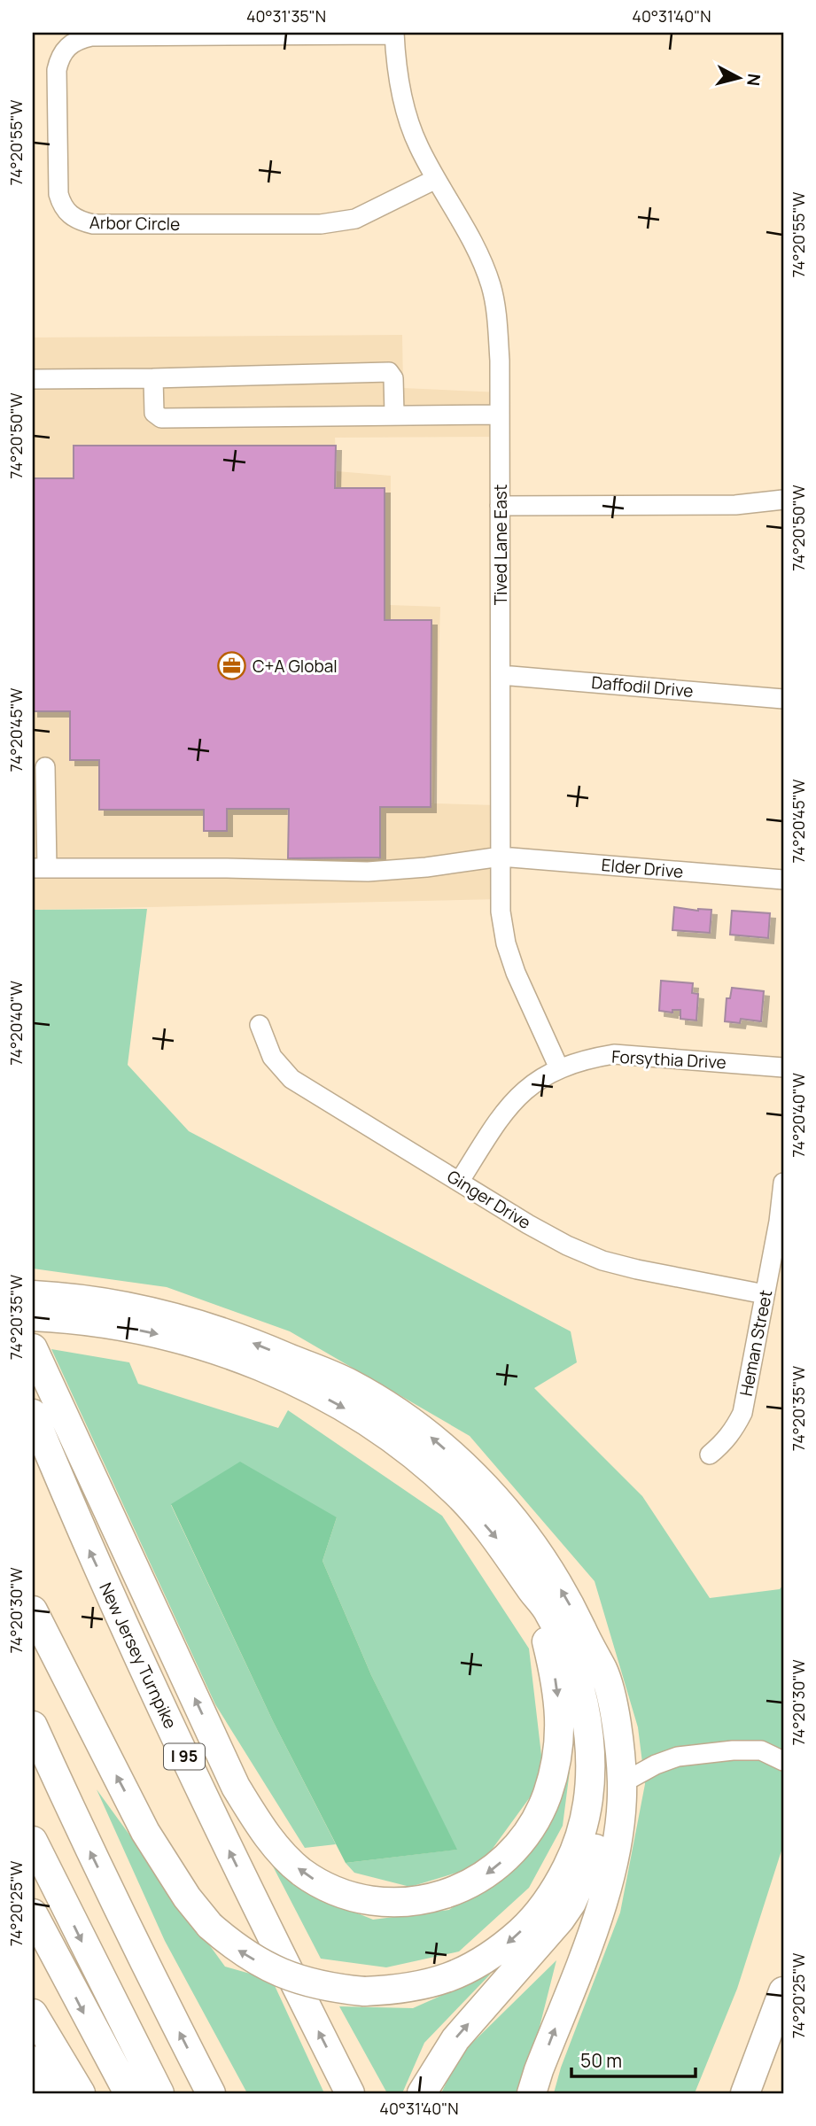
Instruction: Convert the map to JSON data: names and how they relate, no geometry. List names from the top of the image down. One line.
{"streets":{"highway":["New Jersey Turnpike","I 95"],"street":["Arbor Circle","Tived Lane East","Daffodil Drive","Elder Drive","Forsythia Drive","Ginger Drive","Heman Street"]},"crossings":[["Arbor Circle","Tived Lane East"],["Tived Lane East","Daffodil Drive"],["Tived Lane East","Elder Drive"],["Tived Lane East","Forsythia Drive"],["Forsythia Drive","Ginger Drive"],["Ginger Drive","Heman Street"]],"places":{"office":["C+A Global"]},"scale_bar":"50 m","north":"right","coordinates":["40°31'35\"N","40°31'40\"N","74°20'55\"W","74°20'50\"W","74°20'45\"W","74°20'40\"W","74°20'35\"W","74°20'30\"W","74°20'25\"W"]}
